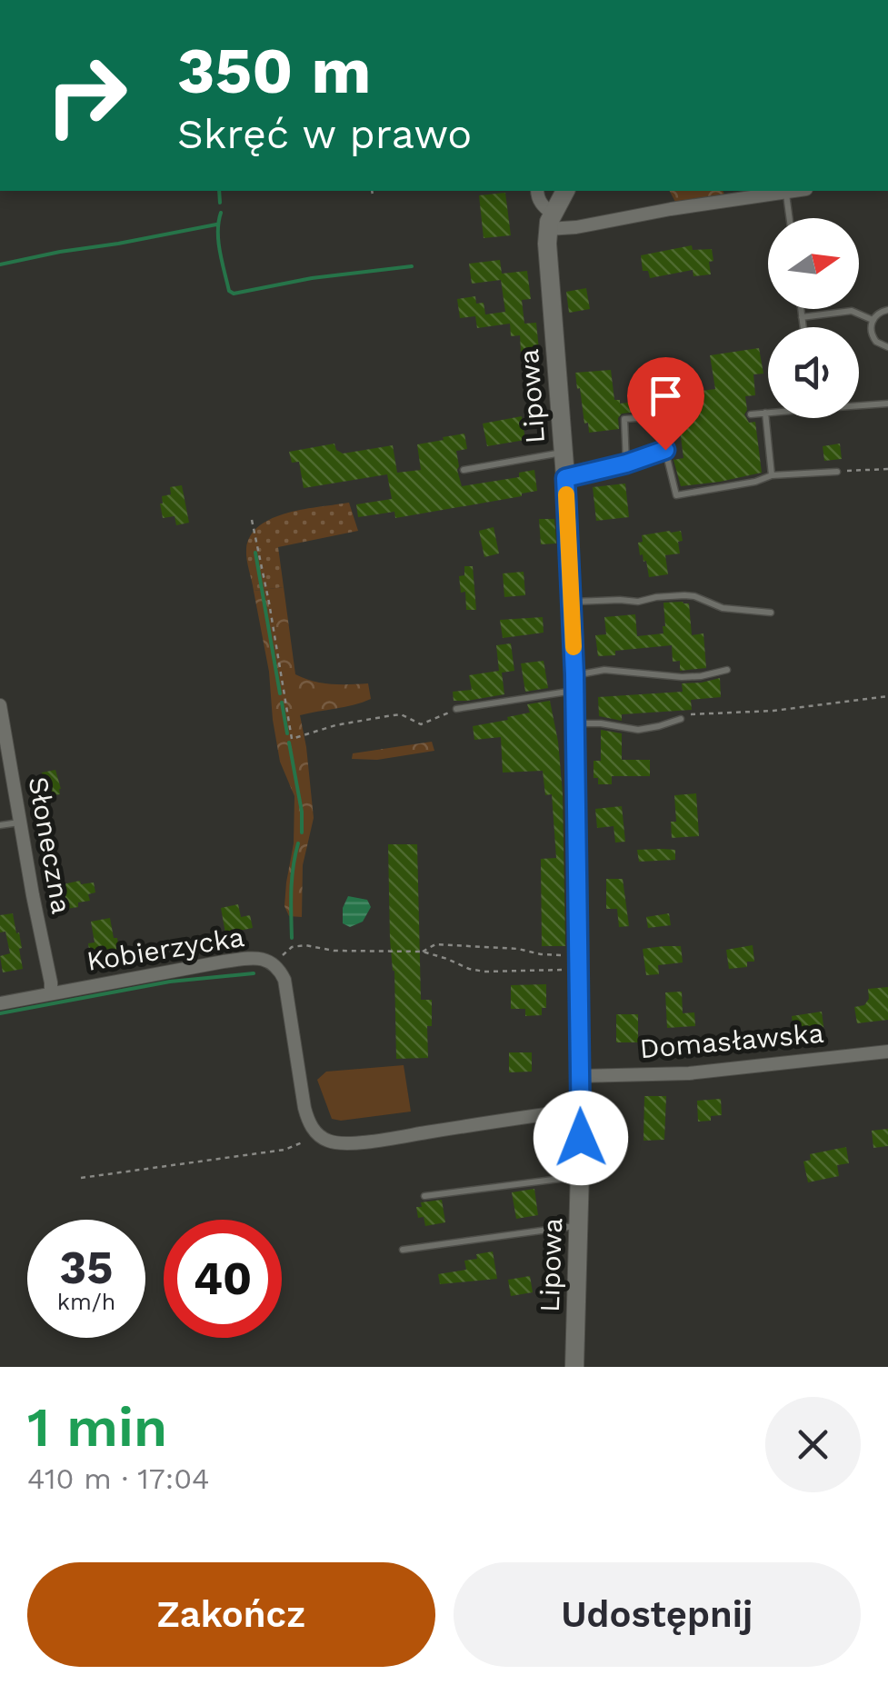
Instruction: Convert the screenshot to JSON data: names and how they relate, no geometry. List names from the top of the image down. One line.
{"streets":{"street":["Lipowa","Słoneczna","Kobierzycka","Domasławska"]},"crossings":[["Lipowa","Domasławska"],["Słoneczna","Kobierzycka"]],"north":"right","page":{"turn":["350 m","Skręć w prawo"],"speed":"35 km/h","limit":"40","heading":["1 min","410 m · 17:04"],"buttons":["Zakończ","Udostępnij"]}}
